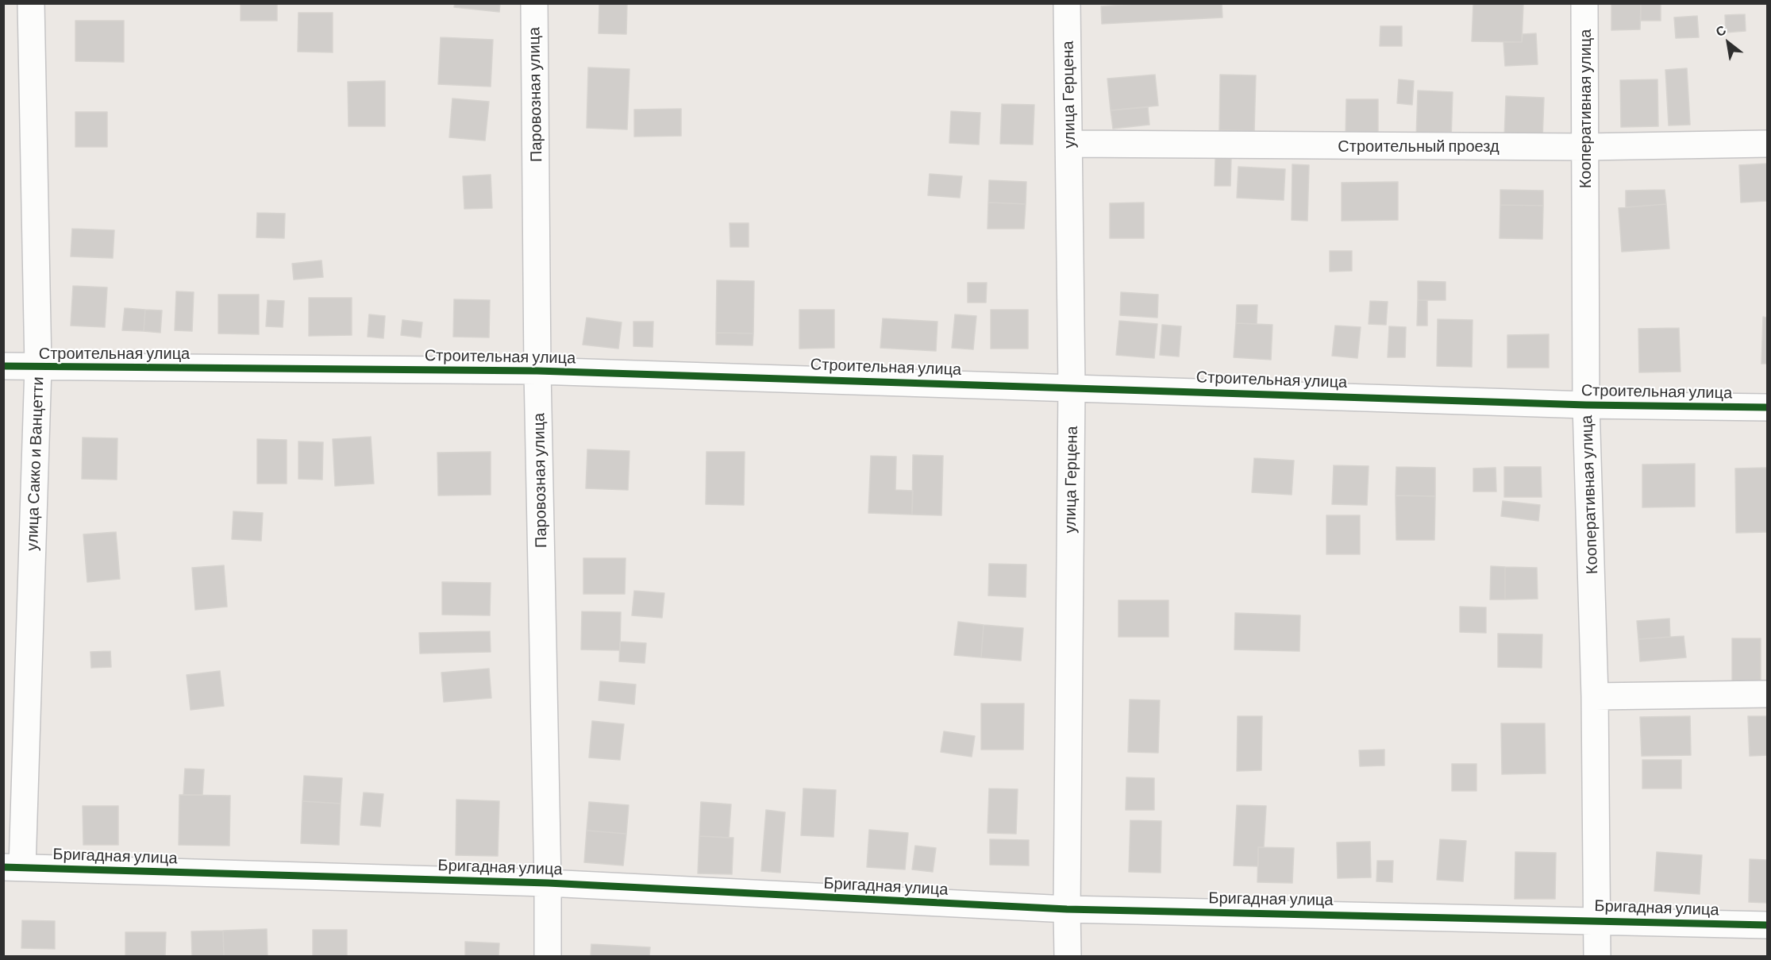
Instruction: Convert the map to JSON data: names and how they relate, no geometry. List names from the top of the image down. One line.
{"streets":{"street":["Паровозная улица","улица Герцена","Кооперативная улица","Строительный проезд","Строительная улица","улица Сакко и Ванцетти","Бригадная улица"]},"crossings":[["Паровозная улица","Строительная улица"],["Паровозная улица","Бригадная улица"],["улица Герцена","Строительный проезд"],["улица Герцена","Строительная улица"],["улица Герцена","Бригадная улица"],["Кооперативная улица","Строительный проезд"],["Кооперативная улица","Строительная улица"],["Кооперативная улица","Бригадная улица"],["Строительная улица","улица Сакко и Ванцетти"],["улица Сакко и Ванцетти","Бригадная улица"]],"north":"top left"}
